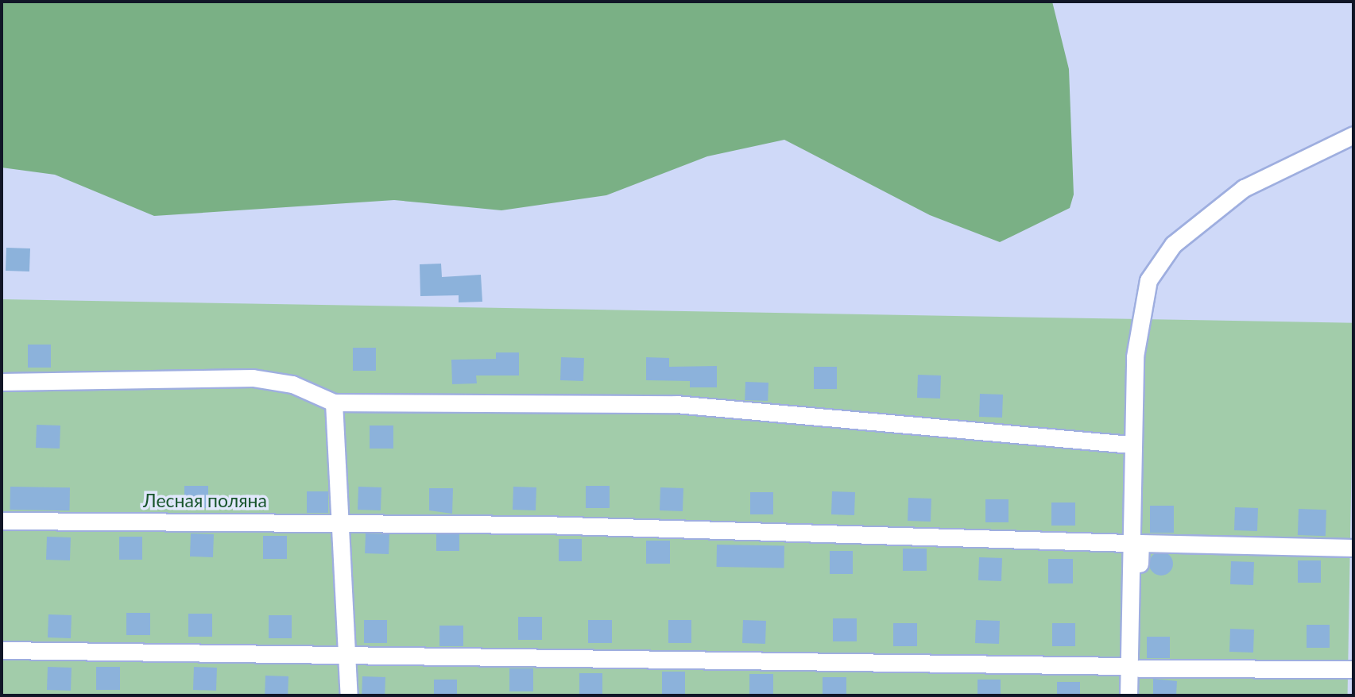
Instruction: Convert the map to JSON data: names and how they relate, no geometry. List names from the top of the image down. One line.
{"parks":["Лесная поляна"]}
